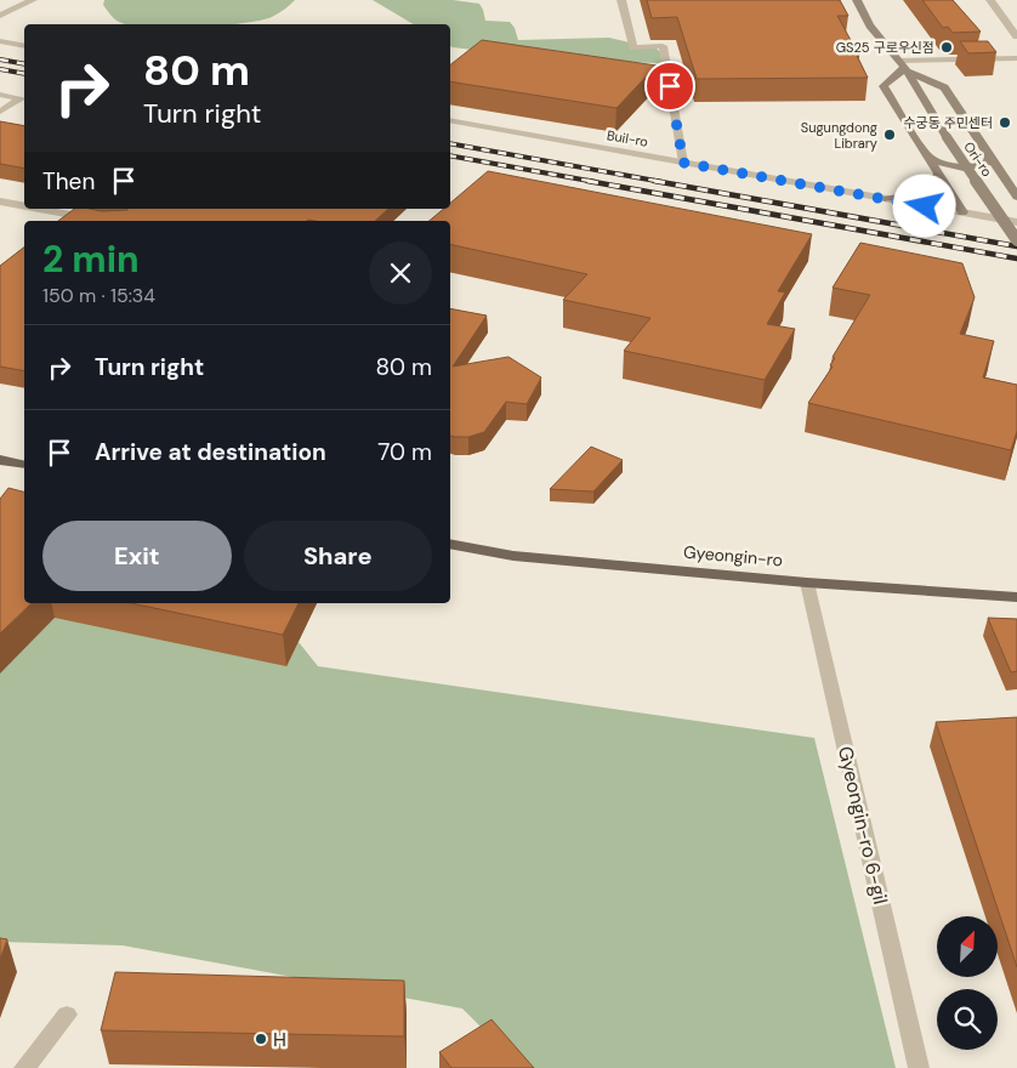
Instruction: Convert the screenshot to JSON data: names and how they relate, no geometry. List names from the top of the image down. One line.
{"streets":{"main road":["Ori-ro","Gyeongin-ro"],"street":["Buil-ro","Gyeongin-ro 6-gil"]},"crossings":[["Gyeongin-ro","Gyeongin-ro 6-gil"]],"places":["GS25 구로우신점","수궁동 주민센터","Sugungdong Library","H"],"north":"top right","page":{"turn":["80 m","Turn right"],"then":"Then","heading":["2 min","150 m · 15:34"],"list":[{"name":"Turn right","value":"80 m"},{"name":"Arrive at destination","value":"70 m"}],"buttons":["Exit","Share"]}}
